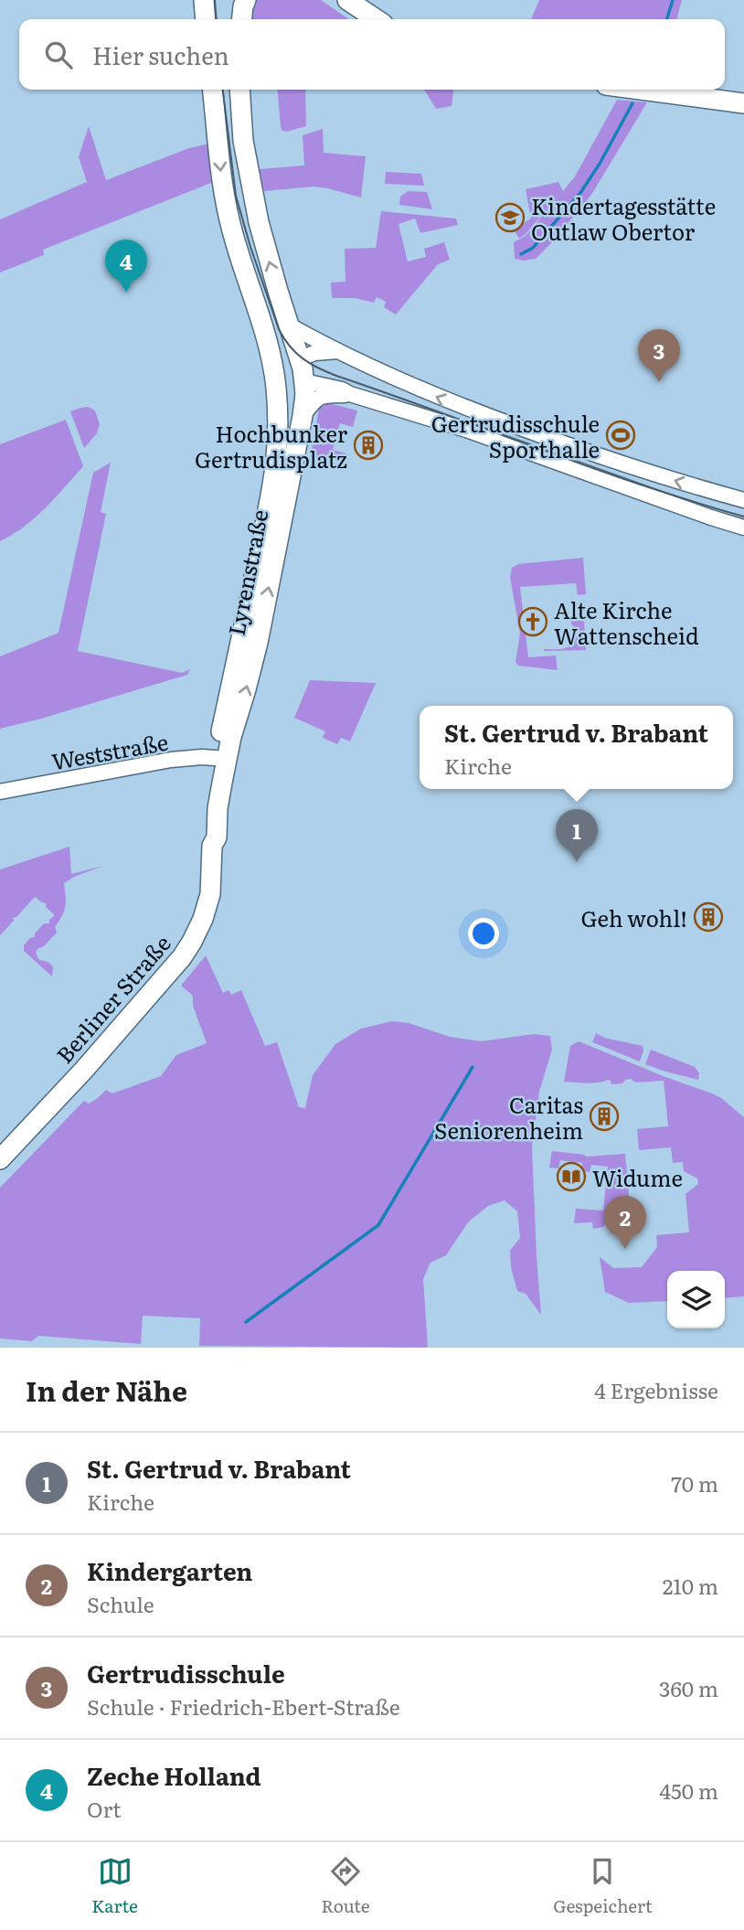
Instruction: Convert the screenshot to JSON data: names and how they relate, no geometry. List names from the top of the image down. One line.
{"streets":{"main road":["Lyrenstraße","Berliner Straße"],"street":["Weststraße"]},"crossings":[["Lyrenstraße","Weststraße"],["Lyrenstraße","Berliner Straße"],["Weststraße","Berliner Straße"]],"places":{"school or university":["Kindertagesstätte Outlaw Obertor"],"sports":["Gertrudisschule Sporthalle"],"building":["Hochbunker Gertrudisplatz","Geh wohl!","Caritas Seniorenheim"],"church":["Alte Kirche Wattenscheid"],"library":["Widume"]},"page":{"search":"Hier suchen","pins":["4","3","1","2"],"popup":["St. Gertrud v. Brabant","Kirche"],"heading":["In der Nähe","4 Ergebnisse"],"list":[{"mark":"1","name":"St. Gertrud v. Brabant","note":"Kirche","value":"70 m"},{"mark":"2","name":"Kindergarten","note":"Schule","value":"210 m"},{"mark":"3","name":"Gertrudisschule","note":"Schule · Friedrich-Ebert-Straße","value":"360 m"},{"mark":"4","name":"Zeche Holland","note":"Ort","value":"450 m"}],"nav":["Karte","Route","Gespeichert"]}}
